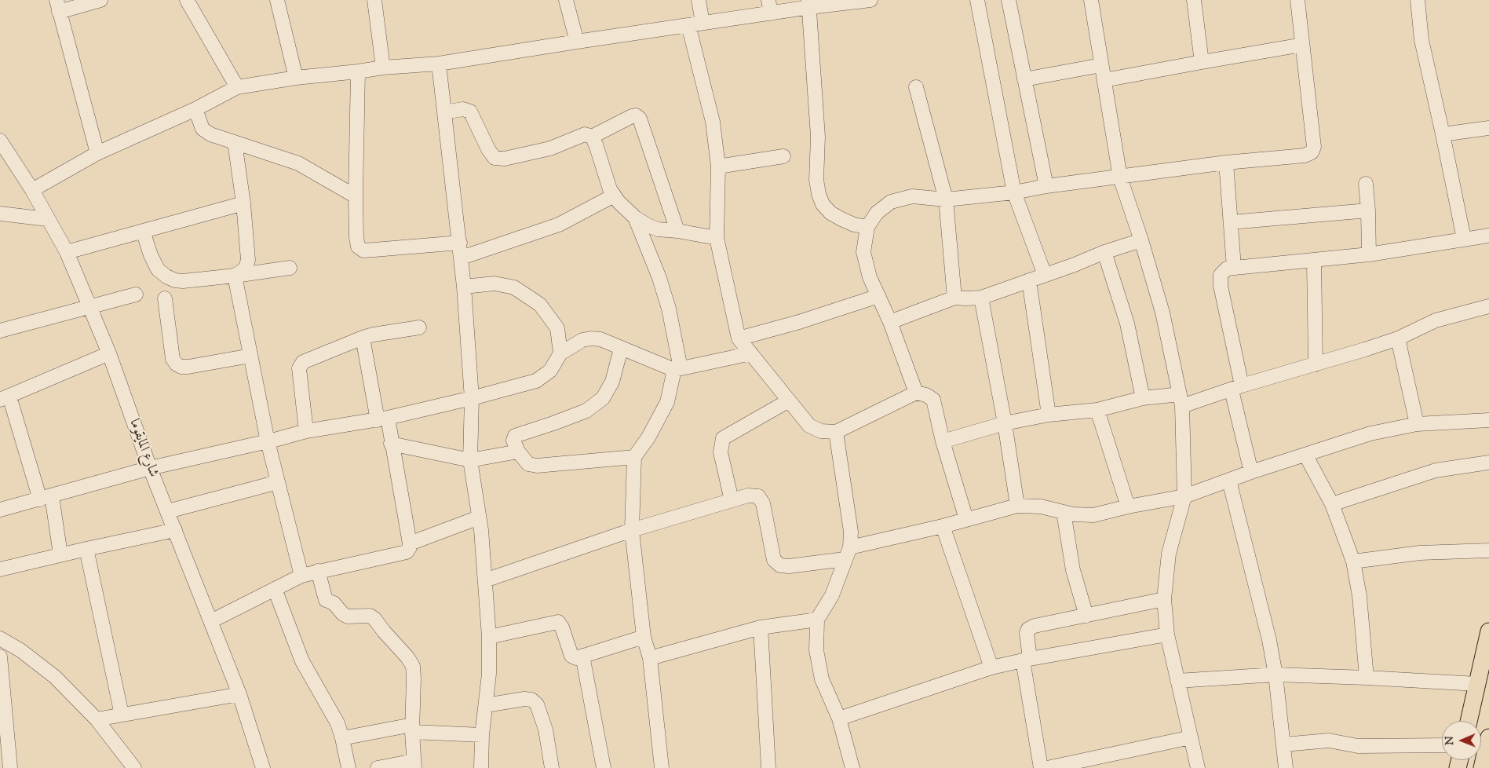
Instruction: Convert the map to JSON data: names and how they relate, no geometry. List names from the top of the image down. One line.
{"streets":{"street":["شارع المايقوما"]},"north":"left"}
